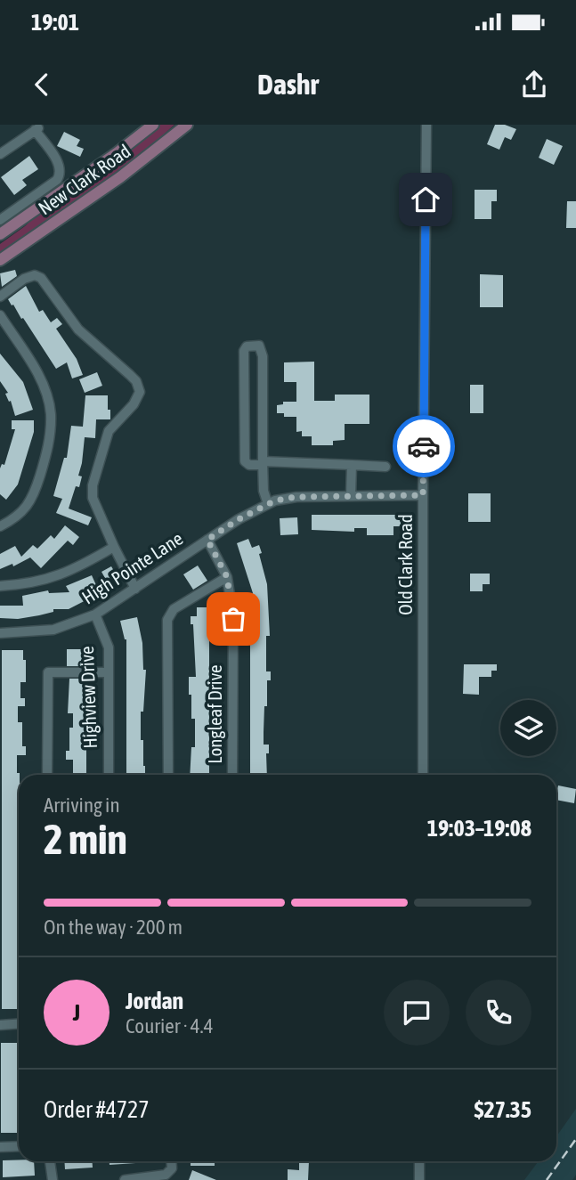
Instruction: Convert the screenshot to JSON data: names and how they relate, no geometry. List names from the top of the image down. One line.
{"streets":{"main road":["New Clark Road"],"street":["Old Clark Road","High Pointe Lane","Highview Drive","Longleaf Drive"]},"crossings":[["Old Clark Road","High Pointe Lane"],["High Pointe Lane","Highview Drive"],["High Pointe Lane","Longleaf Drive"]],"page":{"status":"19:01","header":"Dashr","heading":["2 min","Arriving in","19:03–19:08"],"panel":["Jordan","Courier · 4.4","Order #4727","$27.35"],"bar":"On the way · 200 m","round":"J"}}
